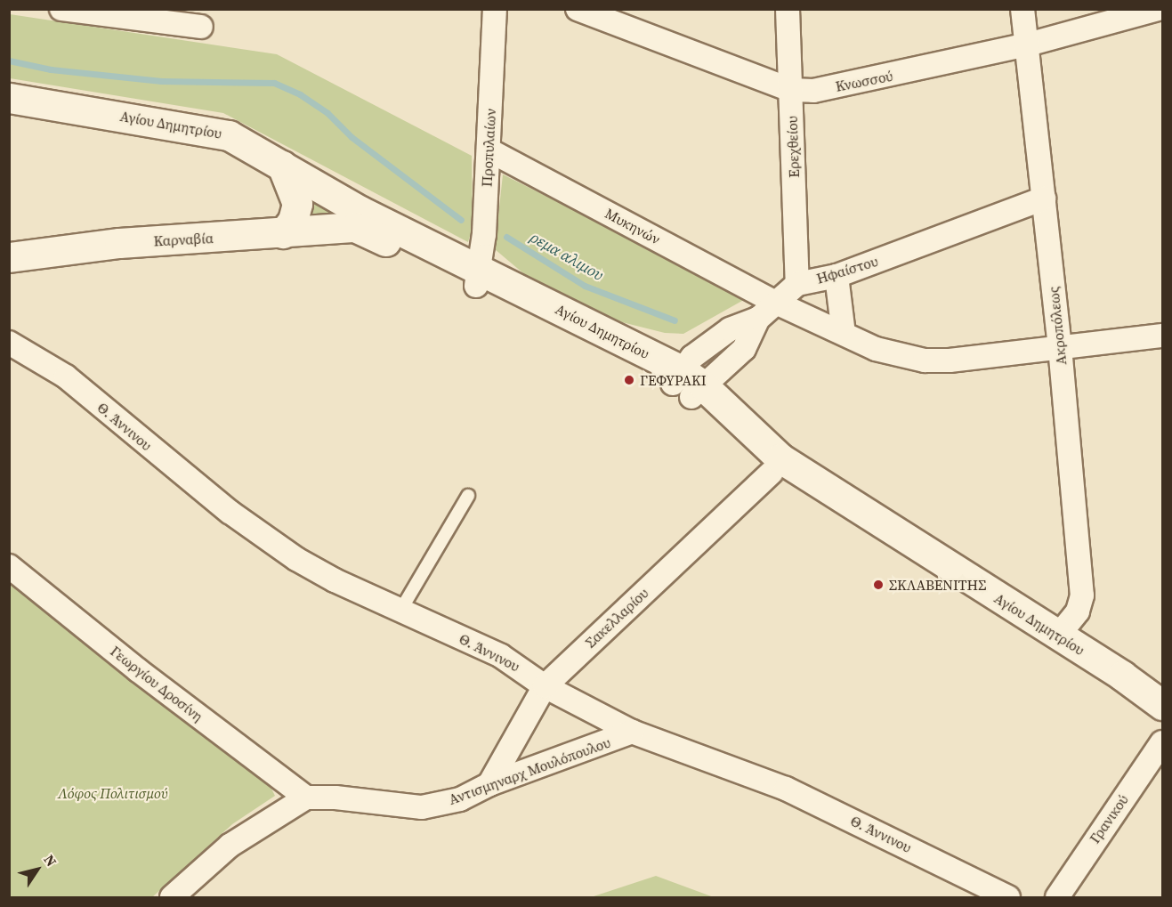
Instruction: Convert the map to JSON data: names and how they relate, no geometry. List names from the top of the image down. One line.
{"streets":{"street":["Κνωσσού","Αγίου Δημητρίου","Ερεχθείου","Προπυλαίων","Μυκηνών","Καρναβία","Ηφαίστου","Ακροπόλεως","Θ. Άννινου","Σακελλαρίου","Γεωργίου Δροσίνη","Αντισμηναρχ Μουλόπουλου","Γρανικού"]},"crossings":[["Κνωσσού","Ερεχθείου"],["Κνωσσού","Ακροπόλεως"],["Αγίου Δημητρίου","Προπυλαίων"],["Αγίου Δημητρίου","Καρναβία"],["Αγίου Δημητρίου","Ηφαίστου"],["Αγίου Δημητρίου","Ακροπόλεως"],["Αγίου Δημητρίου","Σακελλαρίου"],["Ερεχθείου","Ηφαίστου"],["Προπυλαίων","Μυκηνών"],["Μυκηνών","Ηφαίστου"],["Μυκηνών","Ακροπόλεως"],["Ηφαίστου","Ακροπόλεως"],["Θ. Άννινου","Σακελλαρίου"],["Θ. Άννινου","Αντισμηναρχ Μουλόπουλου"],["Σακελλαρίου","Αντισμηναρχ Μουλόπουλου"],["Γεωργίου Δροσίνη","Αντισμηναρχ Μουλόπουλου"]],"water":["ρεμα αλιμου"],"parks":["Λόφος Πολιτισμού"],"places":["ΓΕΦΥΡΑΚΙ","ΣΚΛΑΒΕΝΙΤΗΣ"],"north":"top right"}
